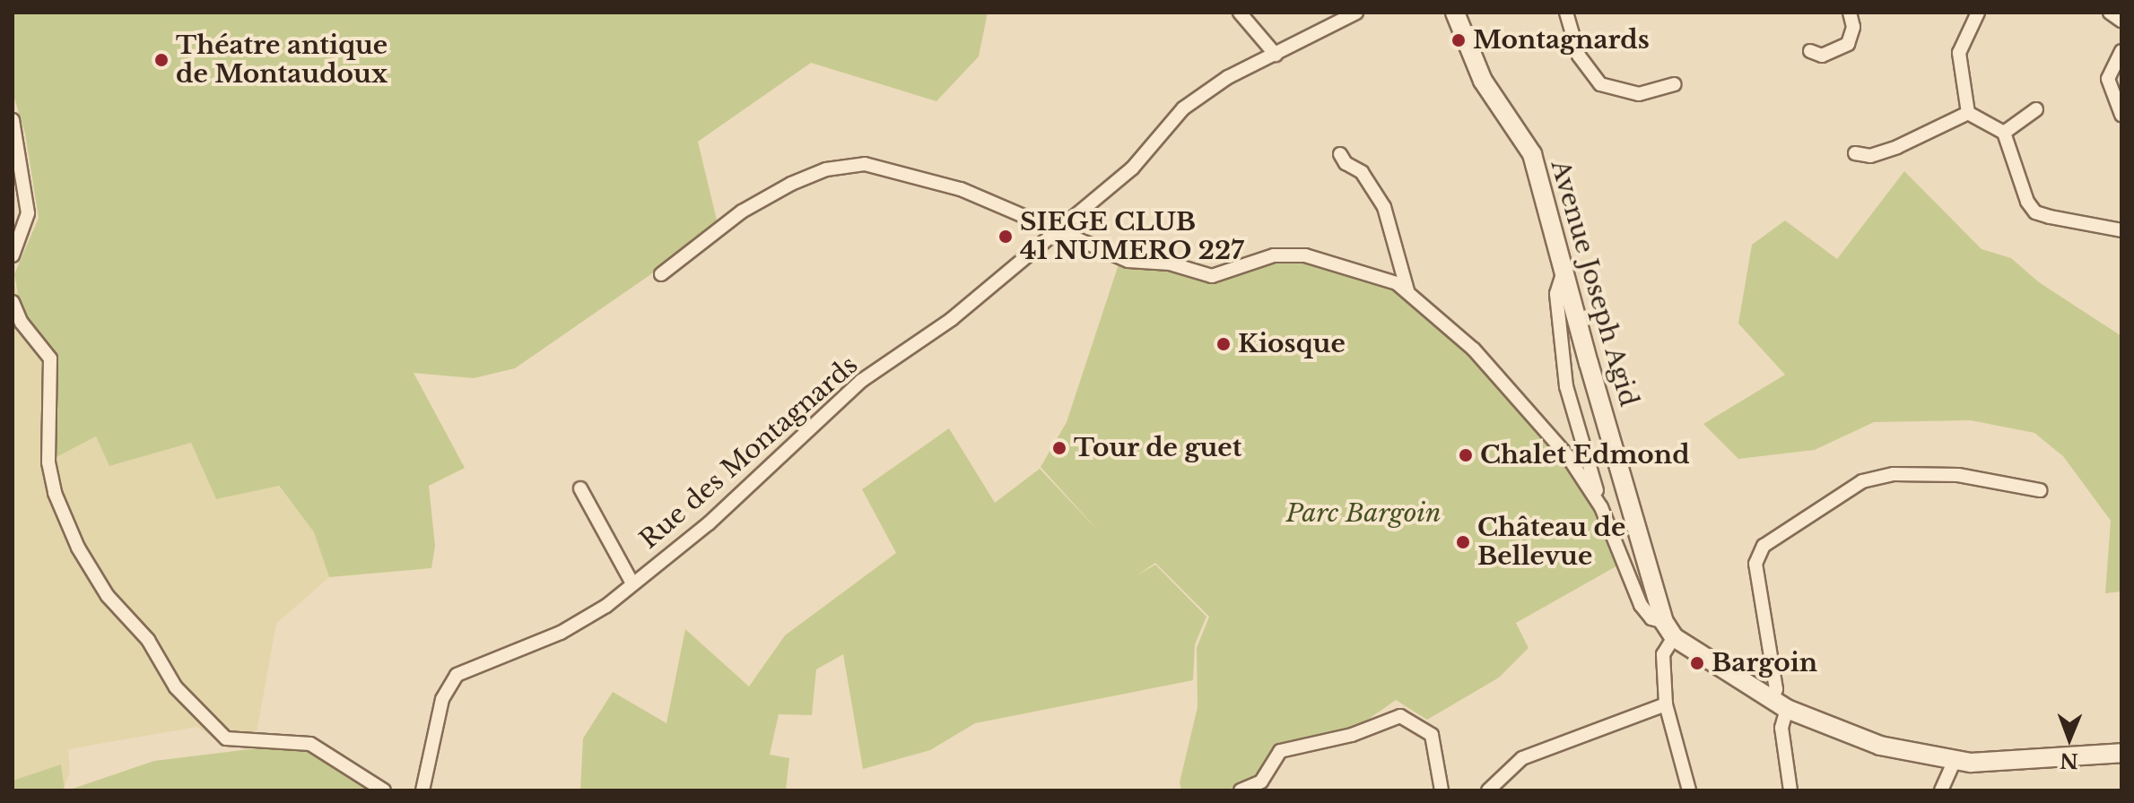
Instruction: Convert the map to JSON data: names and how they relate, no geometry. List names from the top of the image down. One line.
{"streets":{"main road":["Avenue Joseph Agid"],"street":["Rue des Montagnards"]},"parks":["Parc Bargoin"],"places":["Montagnards","Théatre antique de Montaudoux","SIEGE CLUB 41 NUMERO 227","Kiosque","Tour de guet","Chalet Edmond","Château de Bellevue","Bargoin"],"north":"bottom"}
